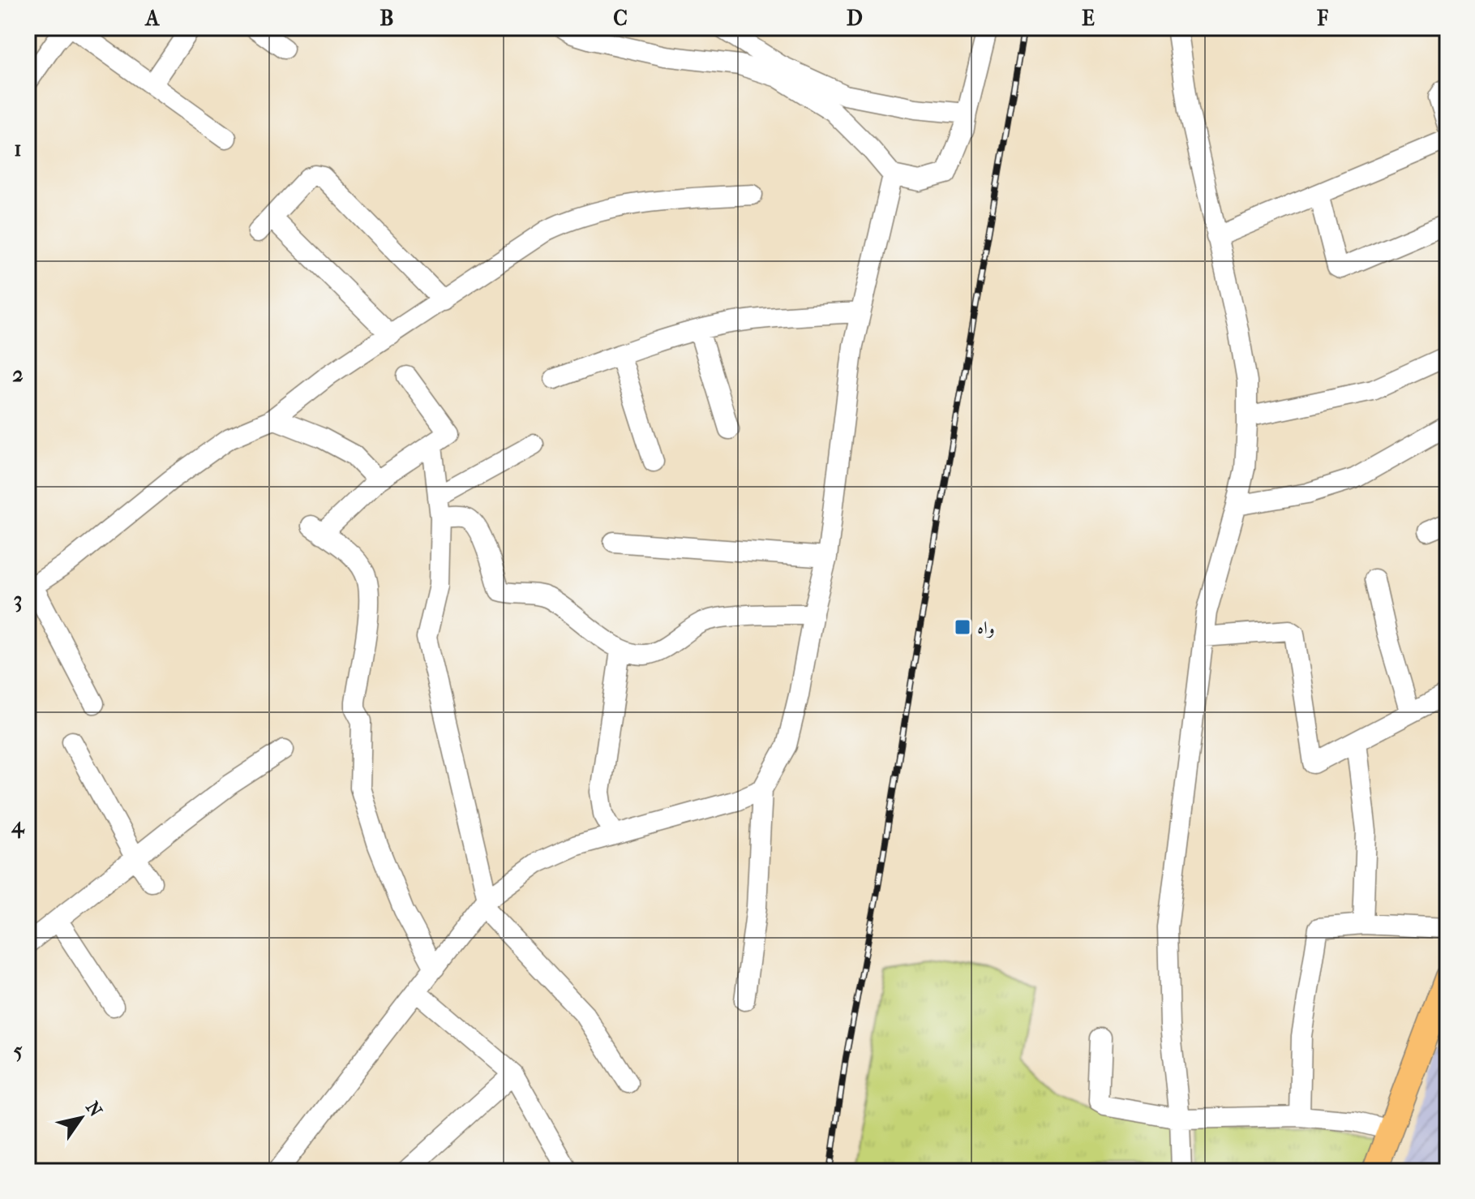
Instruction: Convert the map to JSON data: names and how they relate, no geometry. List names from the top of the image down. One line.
{"places":{"transit":["واہ"]},"north":"top right","grid":{"columns":["A","B","C","D","E","F"],"rows":["1","2","3","4","5"]}}
